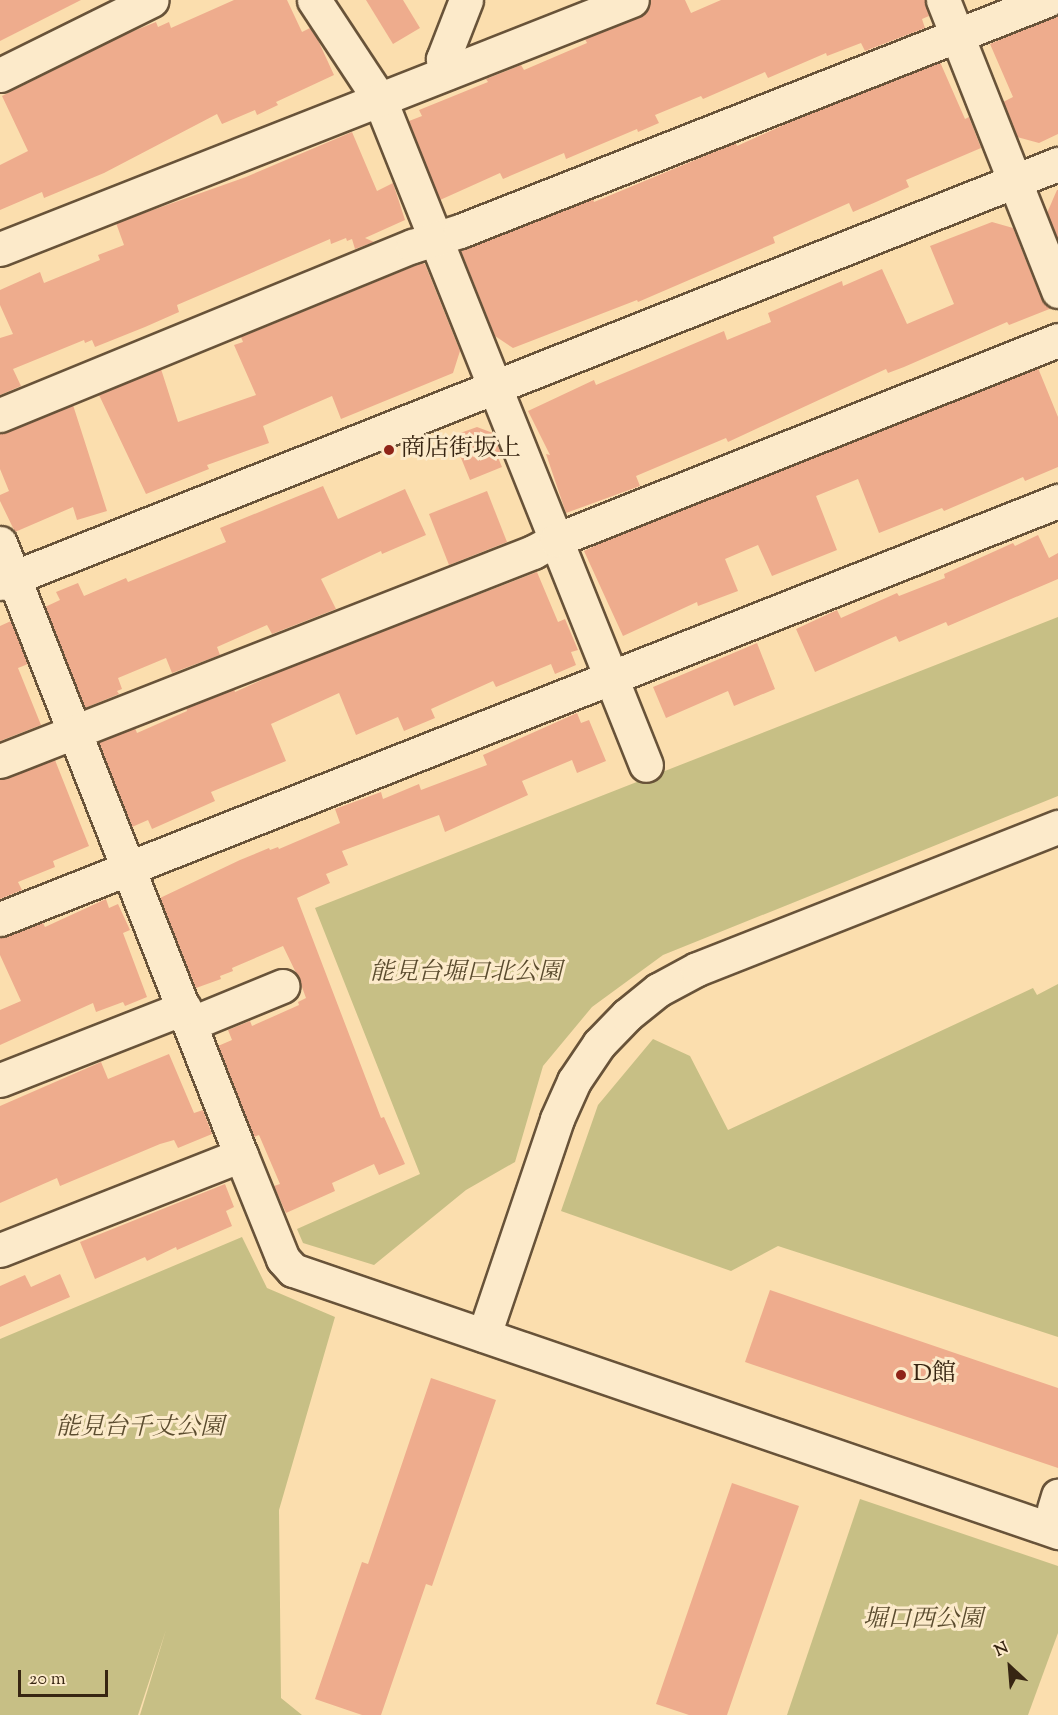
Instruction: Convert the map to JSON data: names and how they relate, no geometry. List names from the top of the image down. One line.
{"parks":["能見台堀口北公園","能見台千丈公園","堀口西公園"],"places":["商店街坂上","D館"],"scale_bar":"20 m","north":"top left"}
